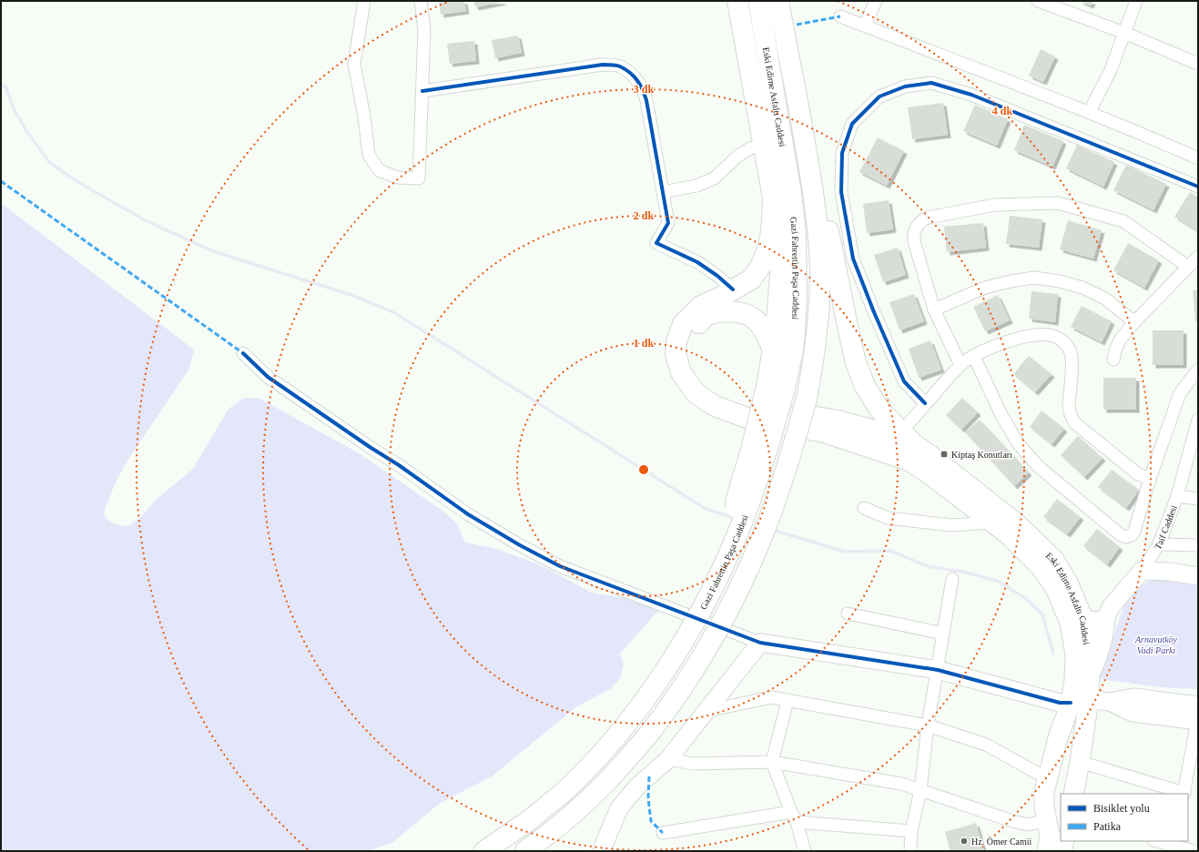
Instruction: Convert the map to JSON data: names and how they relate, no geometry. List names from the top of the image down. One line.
{"streets":{"highway":["Eski Edirne Asfaltı Caddesi","Gazi Fahrettin Paşa Caddesi"],"street":["Taif Caddesi"]},"crossings":[["Eski Edirne Asfaltı Caddesi","Gazi Fahrettin Paşa Caddesi"]],"parks":["Arnavutköy Vadi Parkı"],"places":{"transit":["Kiptaş Konutları"],"other":["Hz. Ömer Camii"]},"legend":["Bisiklet yolu","Patika"],"rings":["3 dk","4 dk","2 dk","1 dk"]}
